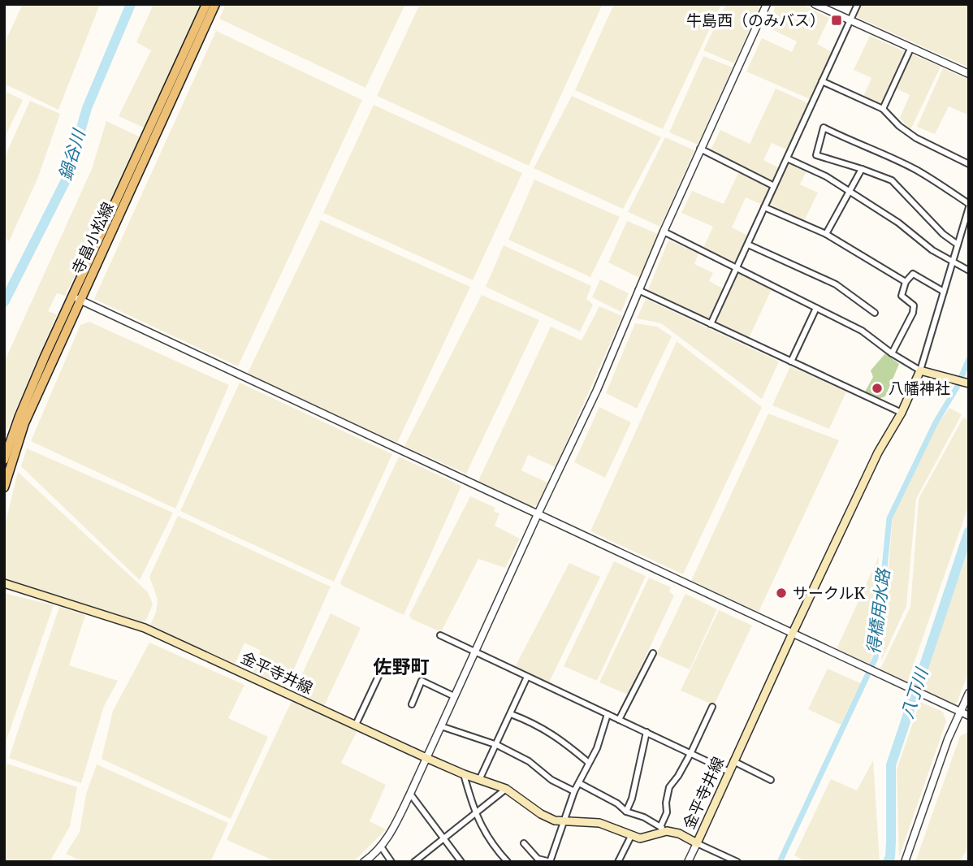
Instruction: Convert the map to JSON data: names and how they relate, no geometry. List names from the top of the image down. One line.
{"streets":{"main road":["寺畠小松線","金平寺井線"]},"districts":["佐野町"],"water":["鍋谷川","得橋用水路","八丁川"],"places":{"transit":["牛島西（のみバス）"],"other":["八幡神社","サークルK"]}}
